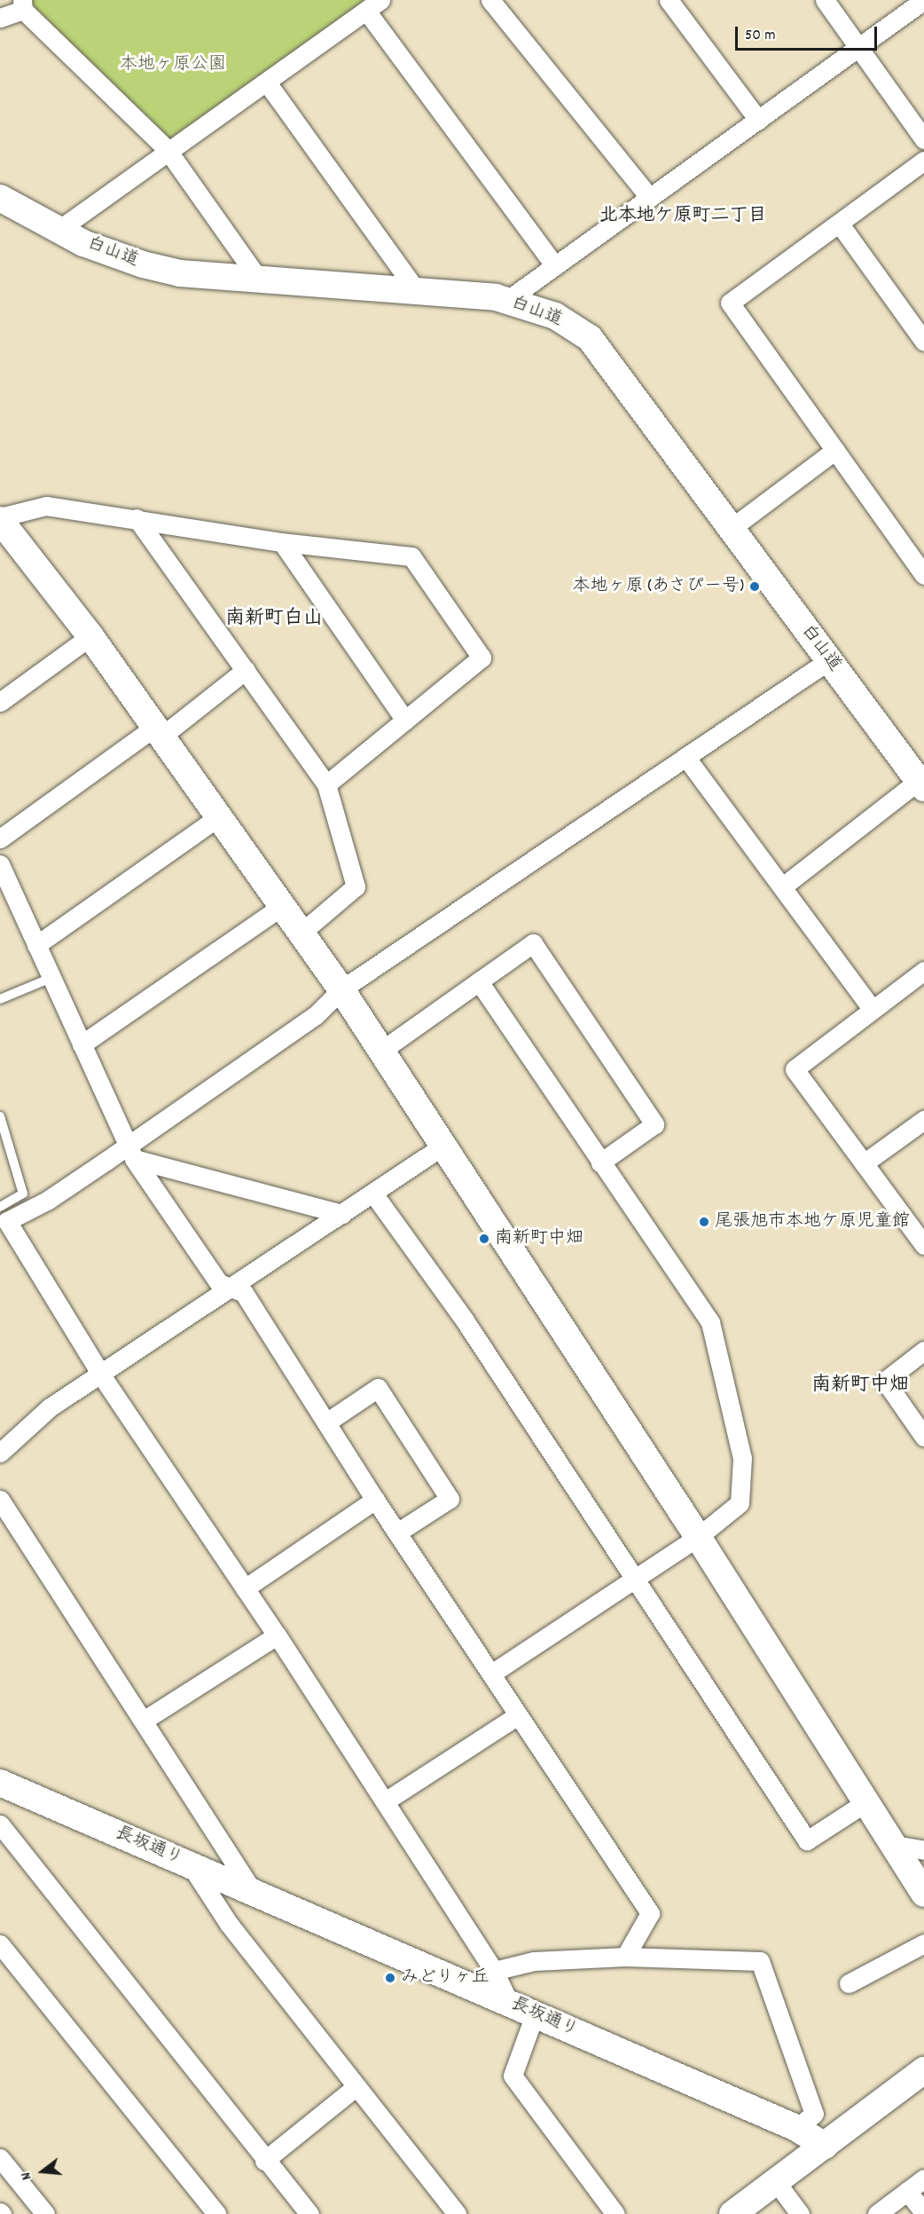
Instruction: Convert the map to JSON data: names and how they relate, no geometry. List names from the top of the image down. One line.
{"streets":{"street":["白山道","長坂通り"]},"districts":["北本地ケ原町二丁目","南新町白山","南新町中畑"],"parks":["本地ヶ原公園"],"places":["本地ヶ原 (あさぴー号)","尾張旭市本地ケ原児童館","南新町中畑","みどりヶ丘"],"scale_bar":"50 m","north":"left"}
